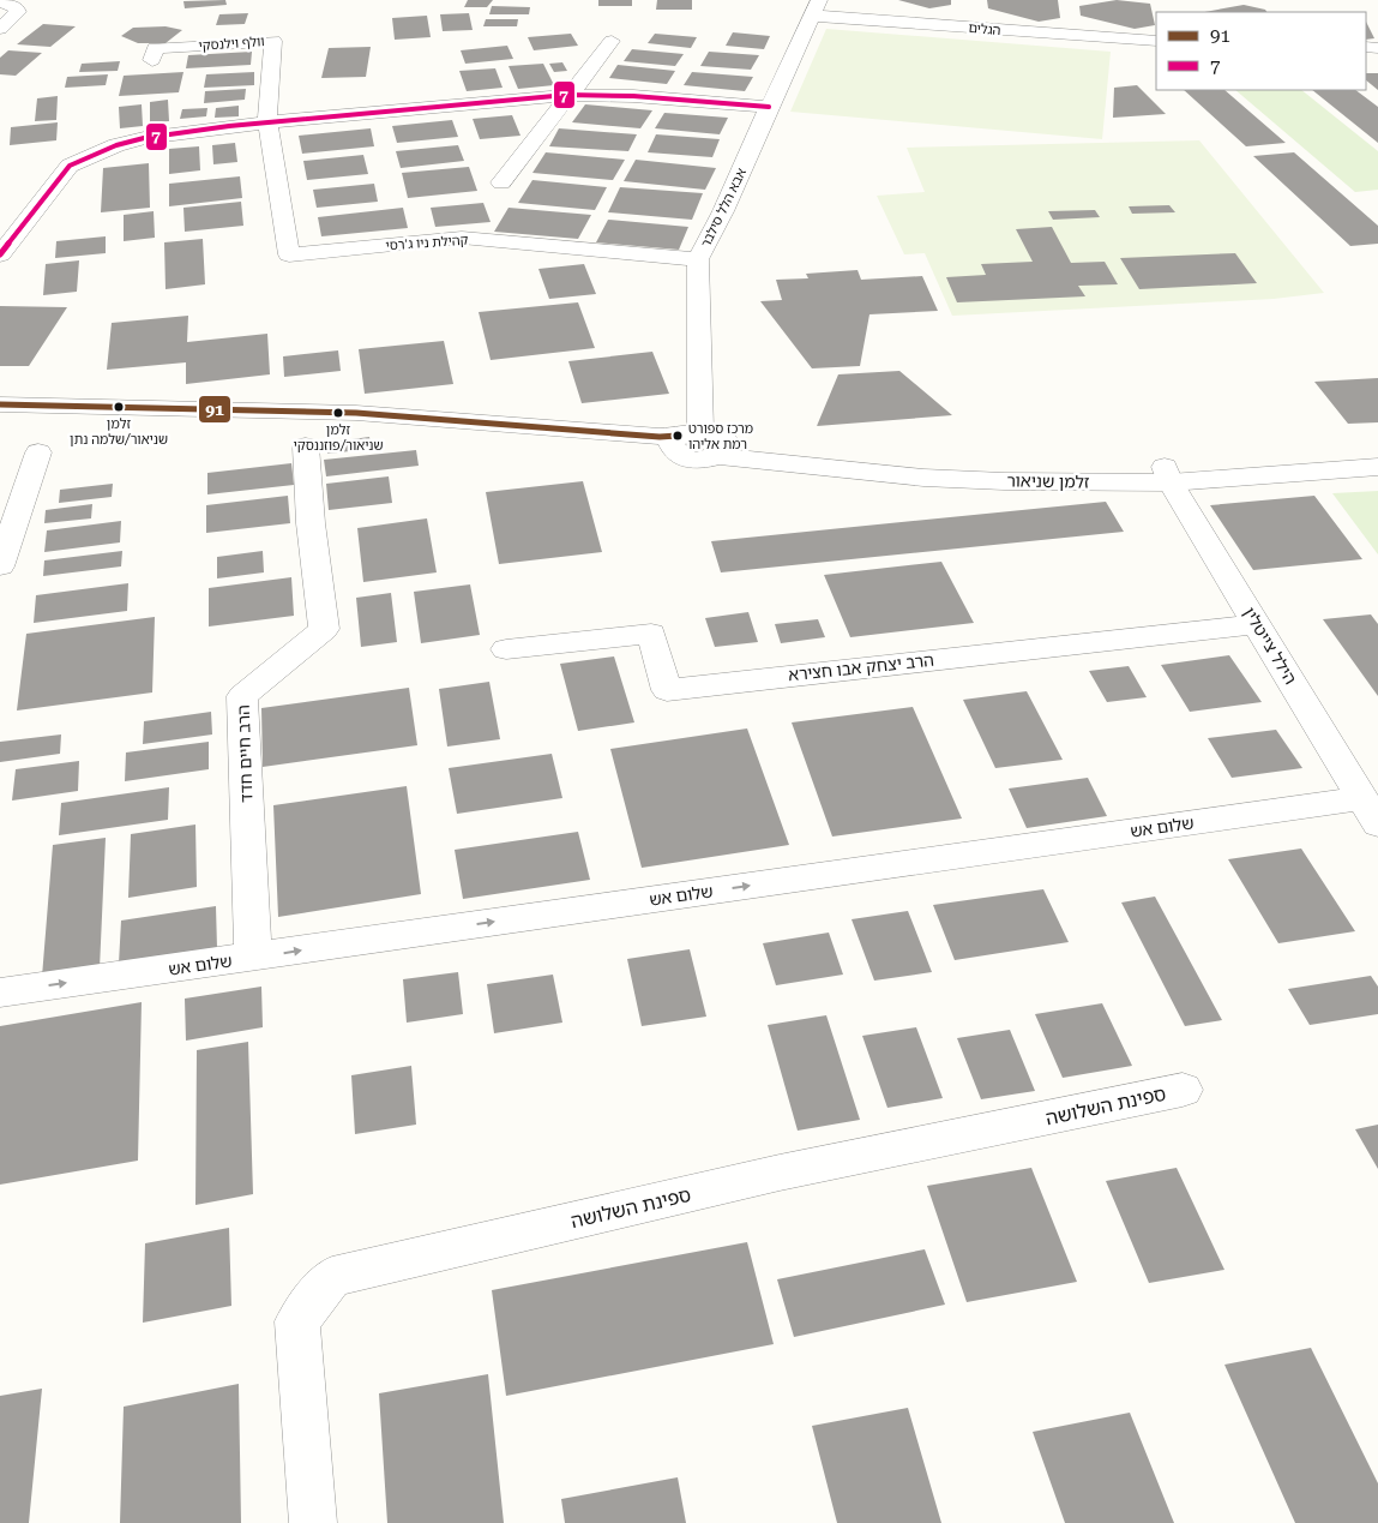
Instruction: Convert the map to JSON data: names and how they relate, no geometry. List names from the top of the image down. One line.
{"streets":{"street":["הגלים","וולף וילנסקי","אבא הלל סילבר","קהילת ניו ג'רסי","זלמן שניאור","הילל צייטלין","הרב יצחק אבו חצירא","הרב חיים חדד","שלום אש","ספינת השלושה"]},"crossings":[["הגלים","אבא הלל סילבר"],["וולף וילנסקי","קהילת ניו ג'רסי"],["אבא הלל סילבר","קהילת ניו ג'רסי"],["אבא הלל סילבר","זלמן שניאור"],["זלמן שניאור","הילל צייטלין"],["הילל צייטלין","הרב יצחק אבו חצירא"],["הילל צייטלין","שלום אש"],["הרב חיים חדד","שלום אש"]],"one_way":["שלום אש"],"places":["זלמן שניאור/שלמה נתן","זלמן שניאור/פוזננסקי","מרכז ספורט רמת אליהו"],"lines":["transit line 7","transit line 91"],"legend":["91","7"]}
